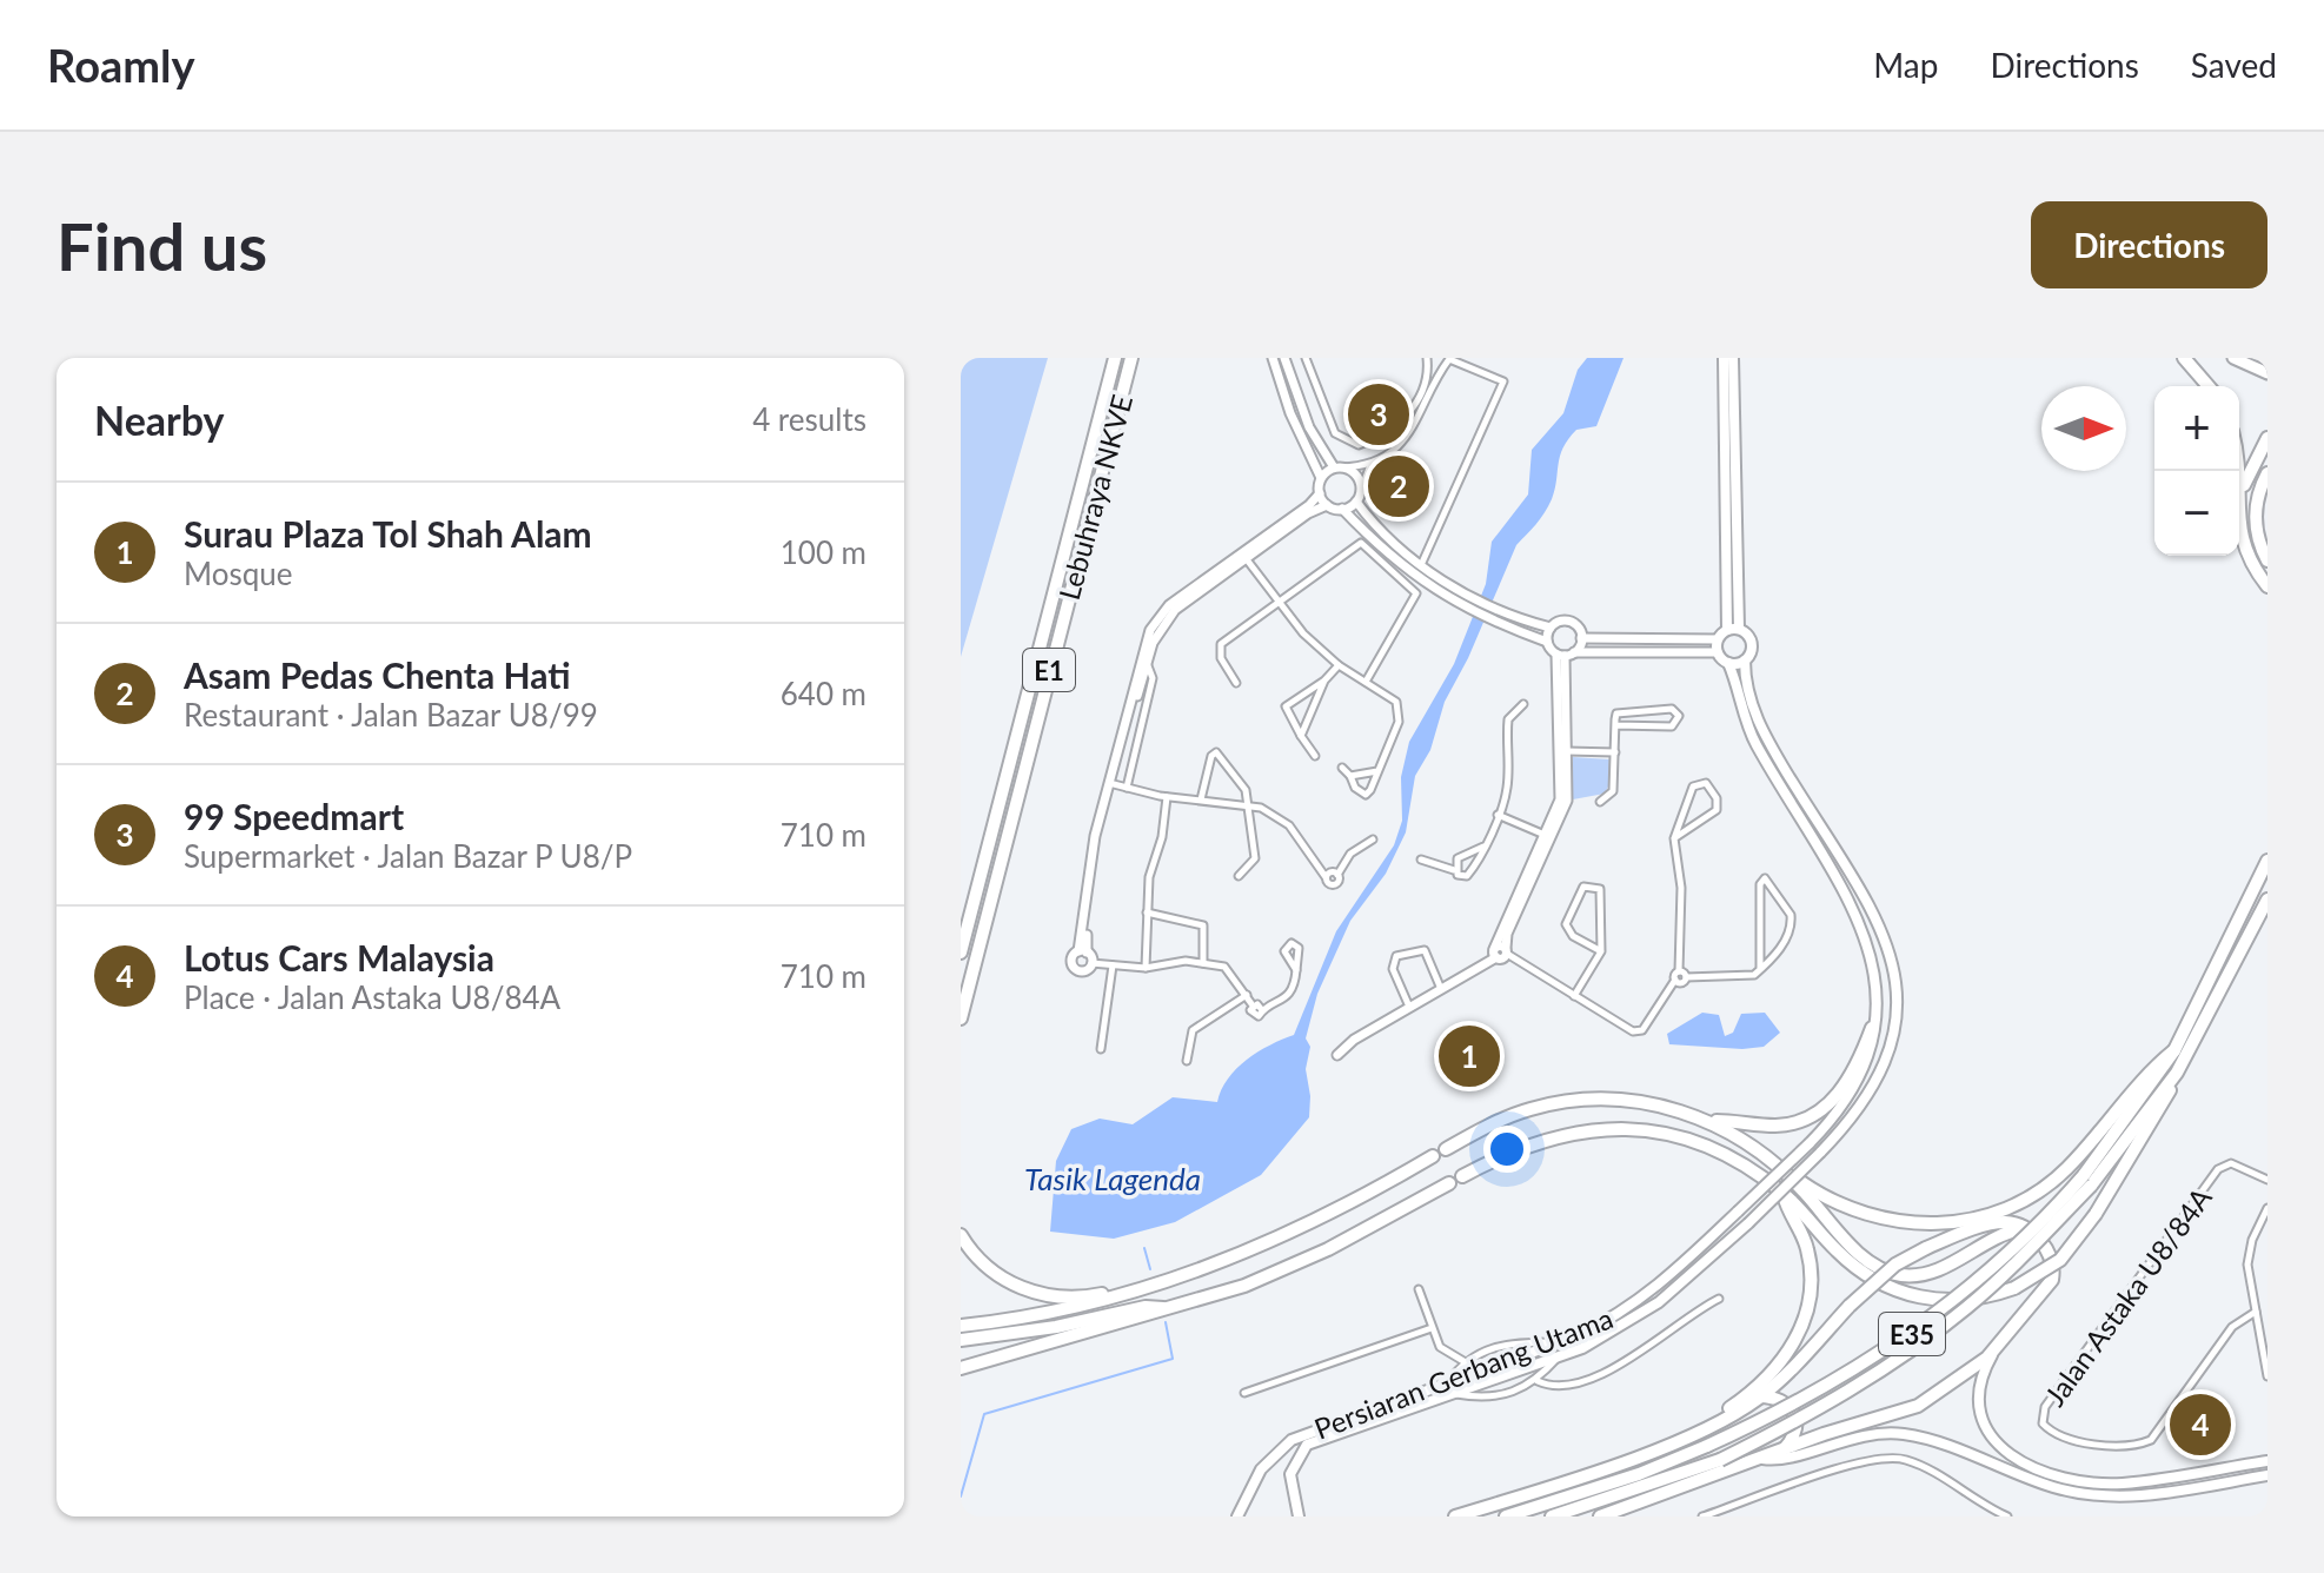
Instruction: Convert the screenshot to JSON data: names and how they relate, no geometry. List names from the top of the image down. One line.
{"streets":{"highway":["Lebuhraya NKVE","E1","E35"],"main road":["Persiaran Gerbang Utama"],"street":["Jalan Astaka U8/84A"]},"water":["Tasik Lagenda"],"north":"right","page":{"header":"Roamly","nav":["Map","Directions","Saved"],"buttons":"Directions","title":"Find us","heading":["Nearby","4 results"],"pins":["3","2","1","4"],"map_buttons":["+","−"],"list":[{"mark":"1","name":"Surau Plaza Tol Shah Alam","note":"Mosque","value":"100 m"},{"mark":"2","name":"Asam Pedas Chenta Hati","note":"Restaurant · Jalan Bazar U8/99","value":"640 m"},{"mark":"3","name":"99 Speedmart","note":"Supermarket · Jalan Bazar P U8/P","value":"710 m"},{"mark":"4","name":"Lotus Cars Malaysia","note":"Place · Jalan Astaka U8/84A","value":"710 m"}]}}
